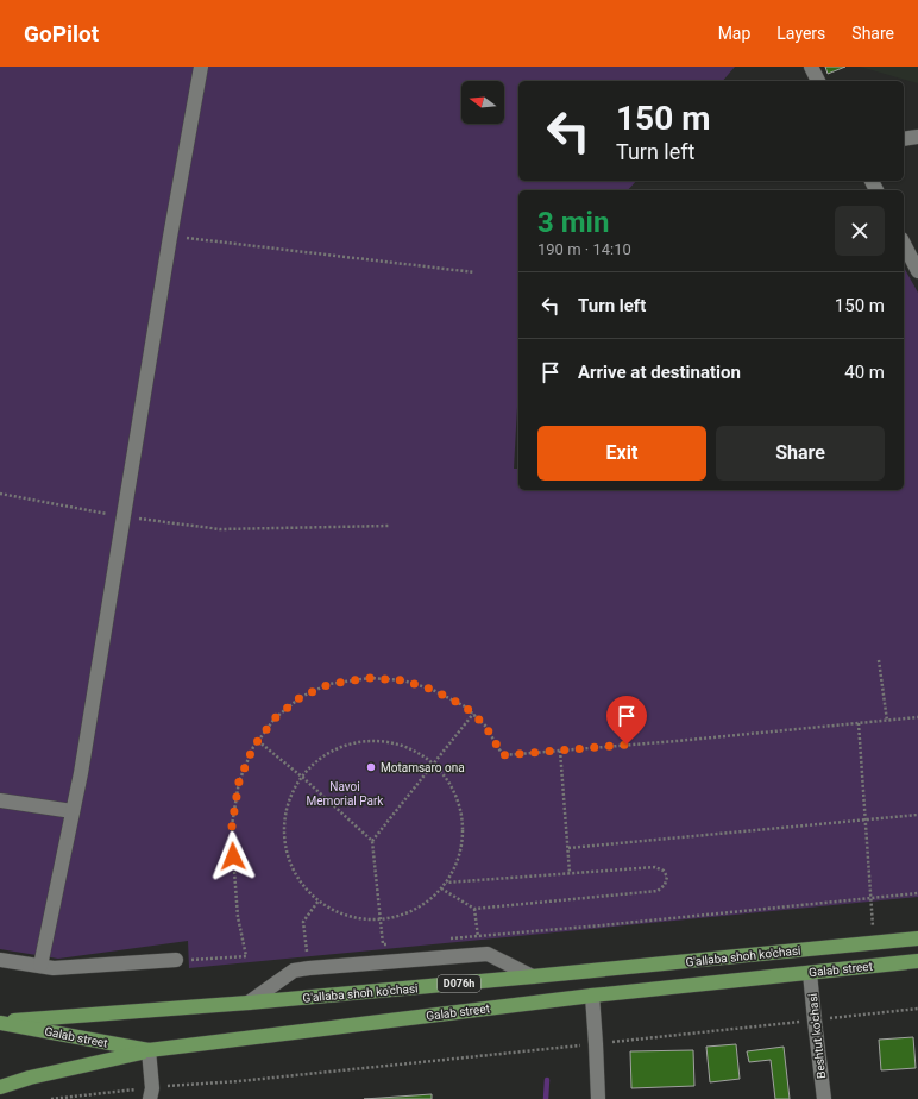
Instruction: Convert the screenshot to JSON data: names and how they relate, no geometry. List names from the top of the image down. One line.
{"streets":{"main road":["G'allaba shoh ko'chasi","Galab street","D076h"],"street":["Beshtut ko'chasi"]},"crossings":[["G'allaba shoh ko'chasi","Galab street"],["Galab street","Beshtut ko'chasi"]],"parks":["Navoi Memorial Park"],"places":["Motamsaro ona"],"north":"left","page":{"header":"GoPilot","nav":["Map","Layers","Share"],"turn":["150 m","Turn left"],"heading":["3 min","190 m · 14:10"],"list":[{"name":"Turn left","value":"150 m"},{"name":"Arrive at destination","value":"40 m"}],"buttons":["Exit","Share"]}}
